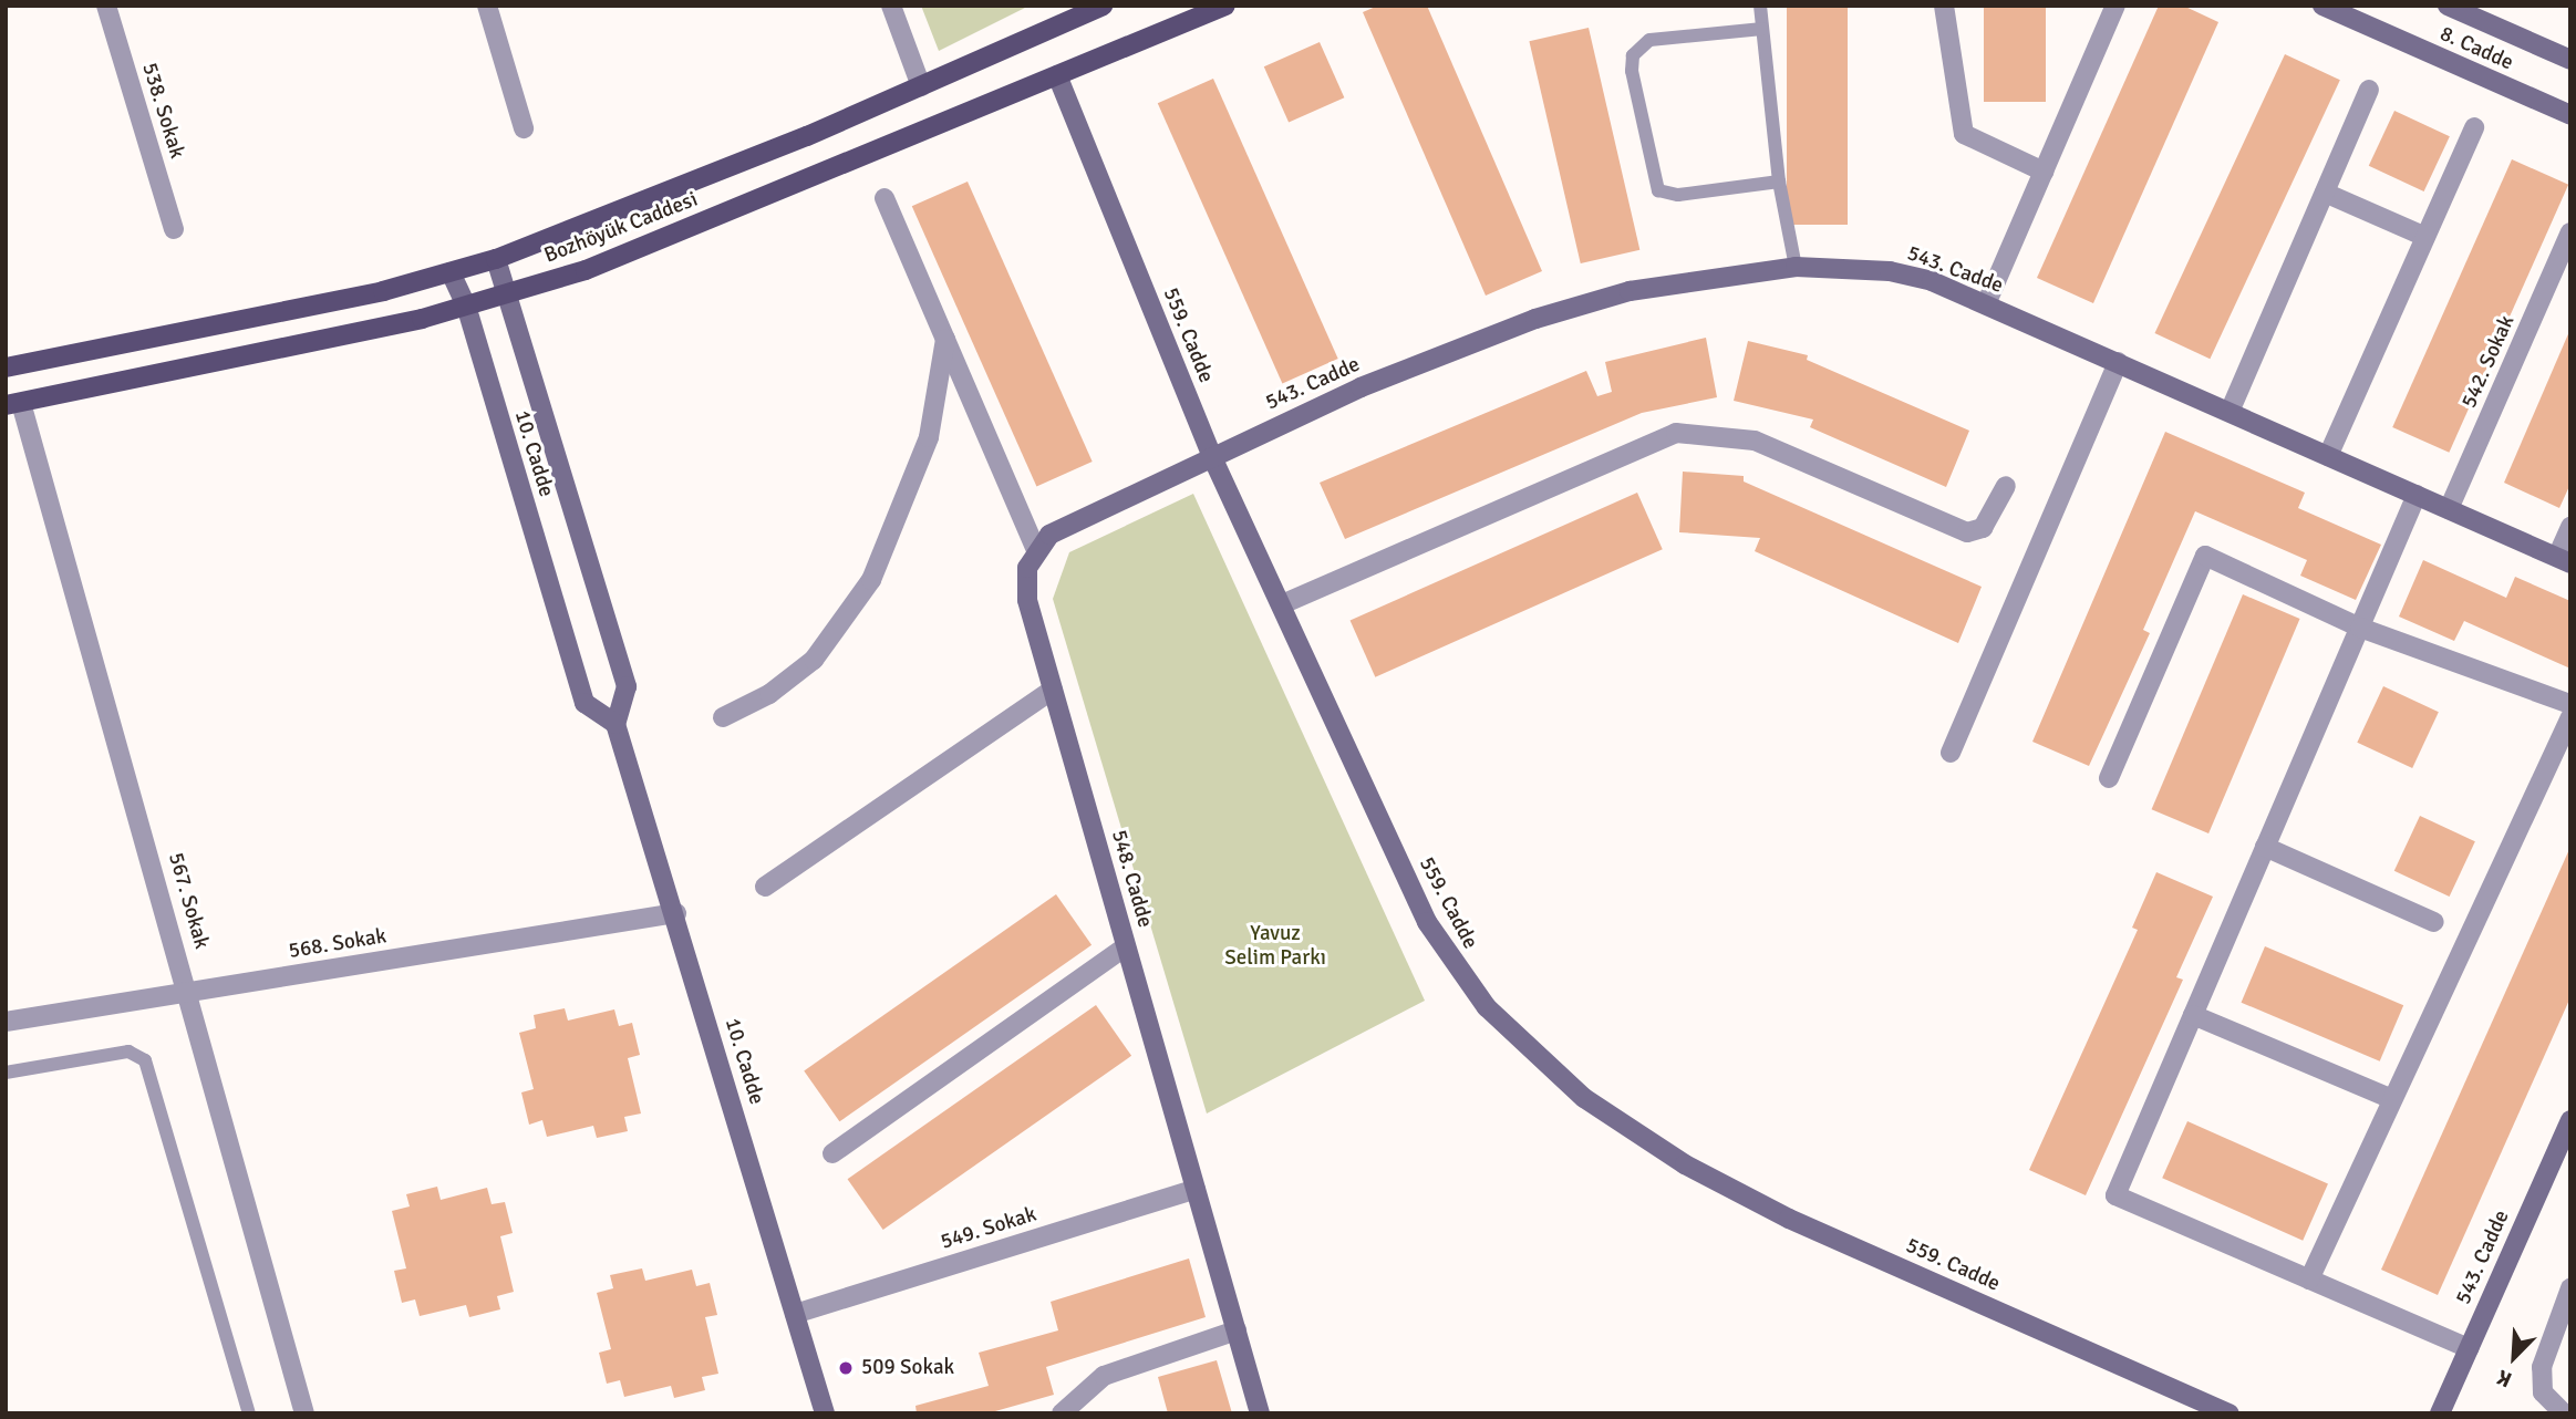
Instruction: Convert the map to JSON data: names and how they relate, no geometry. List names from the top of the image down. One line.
{"streets":{"main road":["Bozhöyük Caddesi"],"street":["8. Cadde","538. Sokak","543. Cadde","559. Cadde","542. Sokak","10. Cadde","548. Cadde","567. Sokak","568. Sokak","549. Sokak"]},"crossings":[["Bozhöyük Caddesi","559. Cadde"],["Bozhöyük Caddesi","10. Cadde"],["Bozhöyük Caddesi","567. Sokak"],["543. Cadde","559. Cadde"],["543. Cadde","542. Sokak"],["10. Cadde","568. Sokak"],["10. Cadde","549. Sokak"],["548. Cadde","549. Sokak"],["567. Sokak","568. Sokak"]],"parks":["Yavuz Selim Parkı"],"places":["509 Sokak"],"north":"bottom left"}
